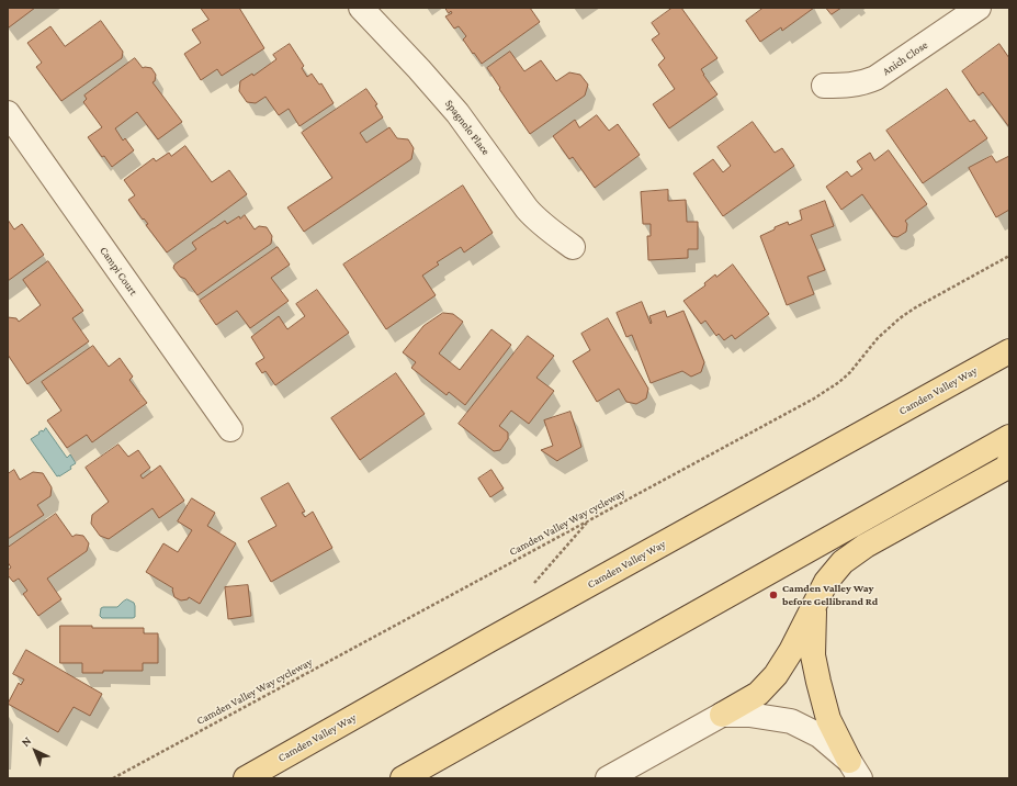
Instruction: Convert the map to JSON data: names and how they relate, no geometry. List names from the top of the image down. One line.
{"streets":{"main road":["Camden Valley Way"],"street":["Anich Close","Spagnolo Place","Campi Court"],"path":["Camden Valley Way cycleway"]},"places":["Camden Valley Way before Gellibrand Rd"],"north":"top left"}
